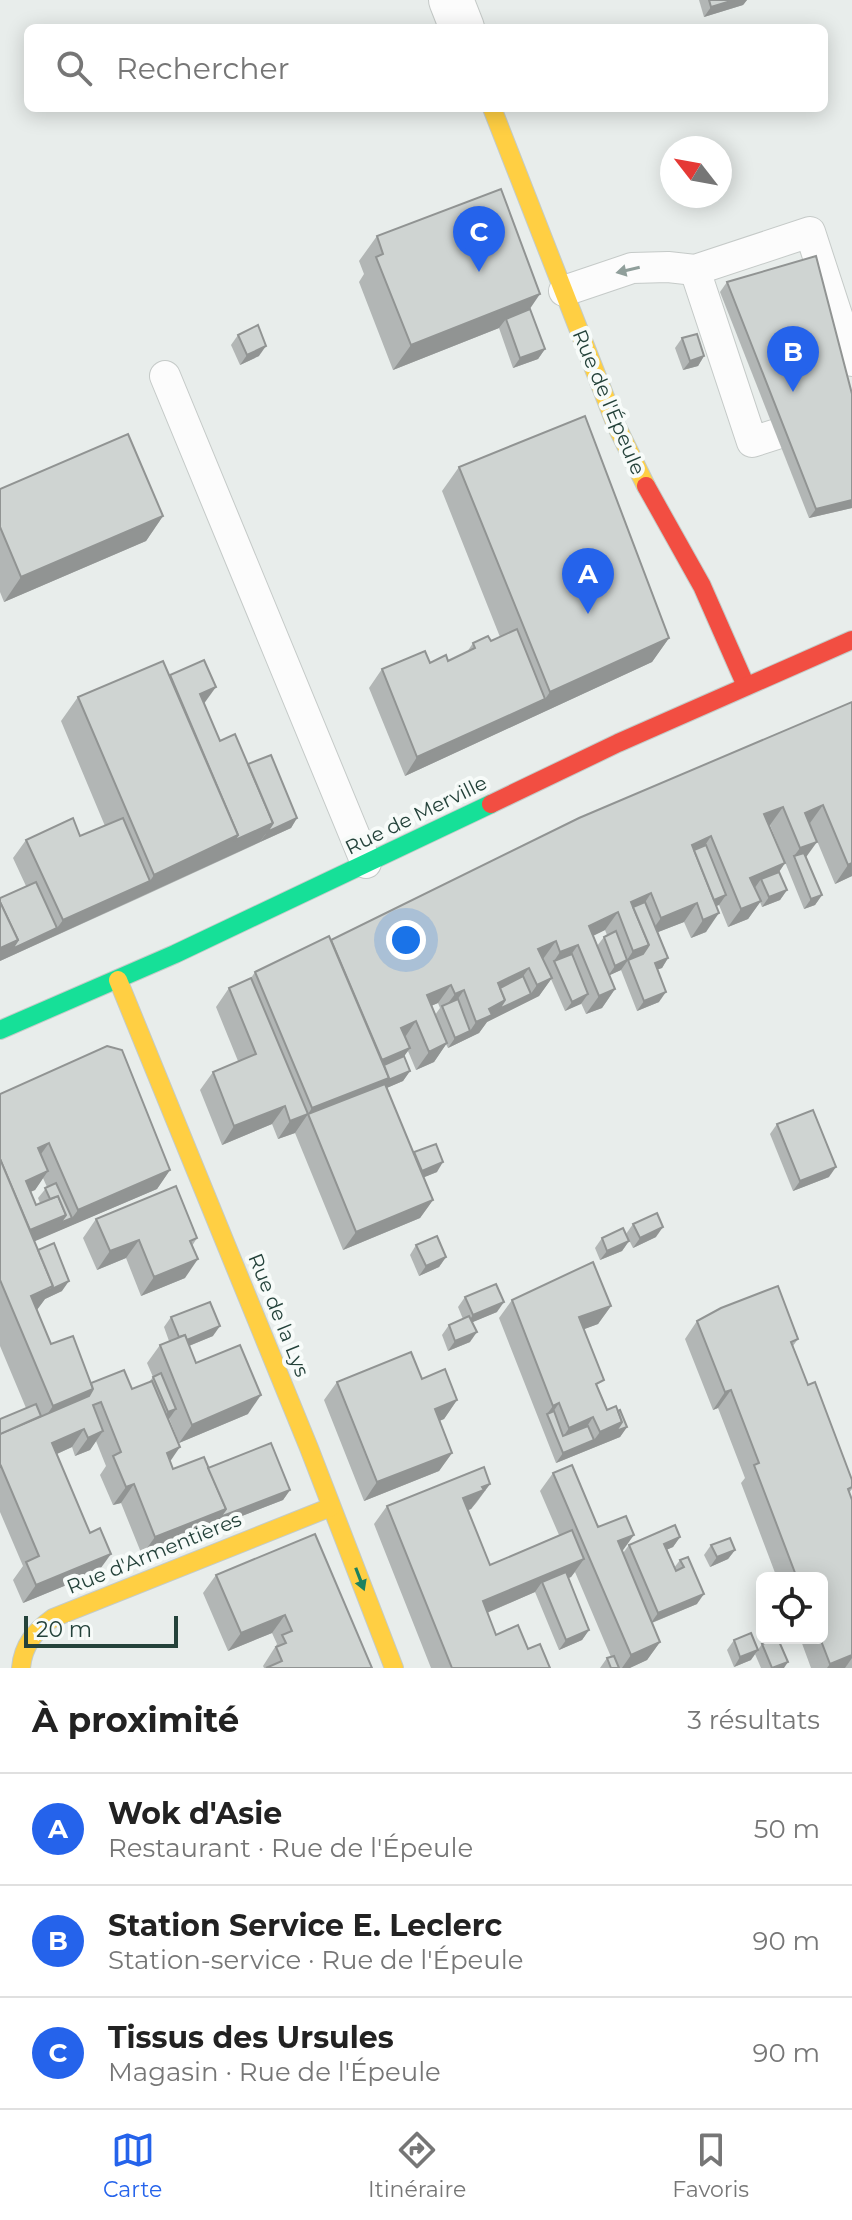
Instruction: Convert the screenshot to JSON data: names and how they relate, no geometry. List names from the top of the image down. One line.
{"streets":{"street":["Rue de l'Épeule","Rue de Merville","Rue de la Lys","Rue d'Armentières"]},"crossings":[["Rue de l'Épeule","Rue de Merville"],["Rue de Merville","Rue de la Lys"],["Rue de la Lys","Rue d'Armentières"]],"scale_bar":"20 m","north":"top left","page":{"search":"Rechercher","pins":["C","B","A"],"scale":"20 m","heading":["À proximité","3 résultats"],"list":[{"mark":"A","name":"Wok d'Asie","note":"Restaurant · Rue de l'Épeule","value":"50 m"},{"mark":"B","name":"Station Service E. Leclerc","note":"Station-service · Rue de l'Épeule","value":"90 m"},{"mark":"C","name":"Tissus des Ursules","note":"Magasin · Rue de l'Épeule","value":"90 m"}],"nav":["Carte","Itinéraire","Favoris"]}}
